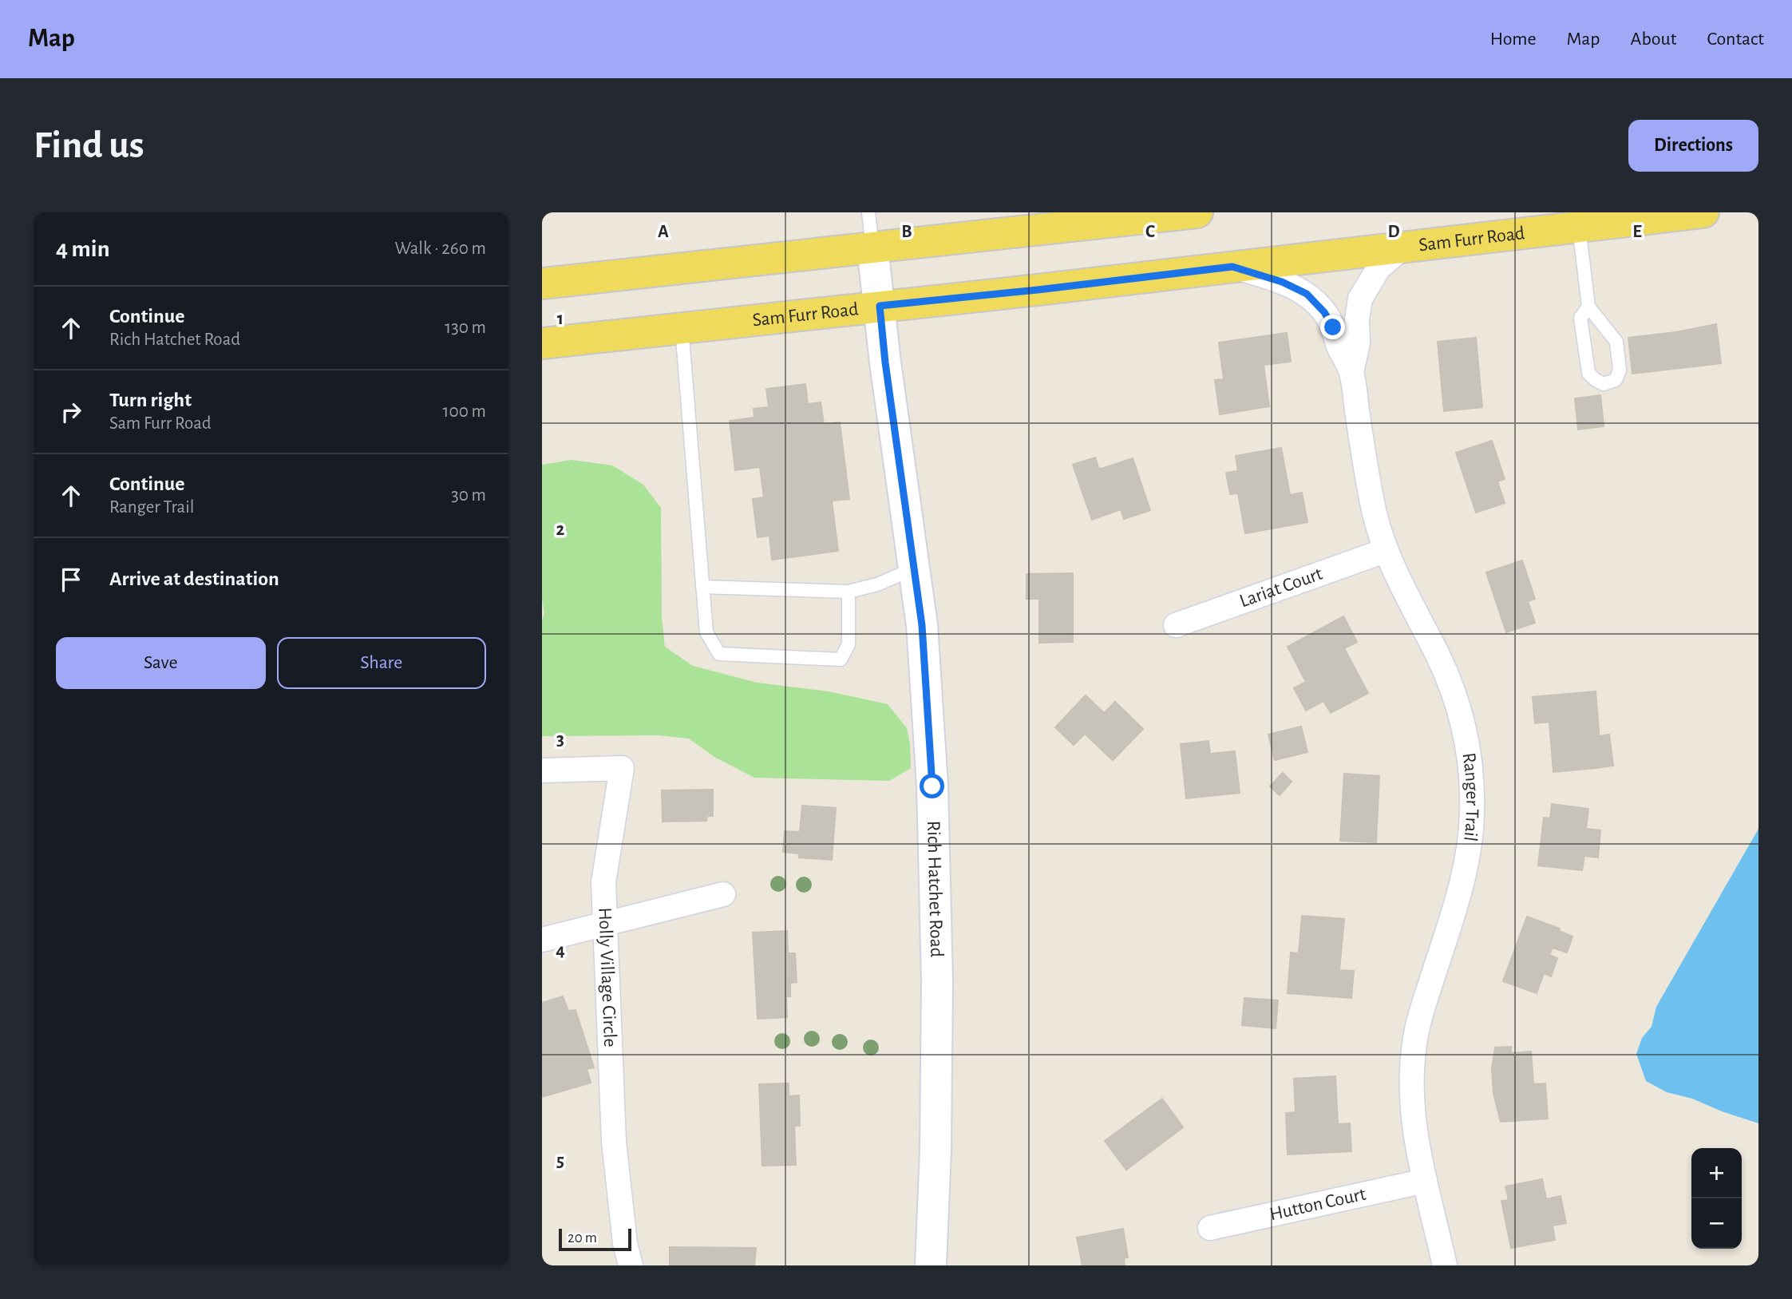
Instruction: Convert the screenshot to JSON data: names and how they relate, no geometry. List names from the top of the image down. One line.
{"streets":{"main road":["Sam Furr Road"],"street":["Lariat Court","Ranger Trail","Rich Hatchet Road","Holly Village Circle","Hutton Court"]},"crossings":[["Sam Furr Road","Ranger Trail"],["Sam Furr Road","Rich Hatchet Road"],["Lariat Court","Ranger Trail"],["Ranger Trail","Hutton Court"]],"scale_bar":"20 m","page":{"header":"Map","nav":["Home","Map","About","Contact"],"buttons":["Directions",["Save","Share"]],"title":"Find us","heading":["4 min","Walk · 260 m"],"list":[["Continue","Rich Hatchet Road","130 m"],["Turn right","Sam Furr Road","100 m"],["Continue","Ranger Trail","30 m"],"Arrive at destination"],"map_buttons":["+","−"],"scale":"20 m"},"grid":{"columns":["A","B","C","D","E"],"rows":["1","2","3","4","5"]}}
